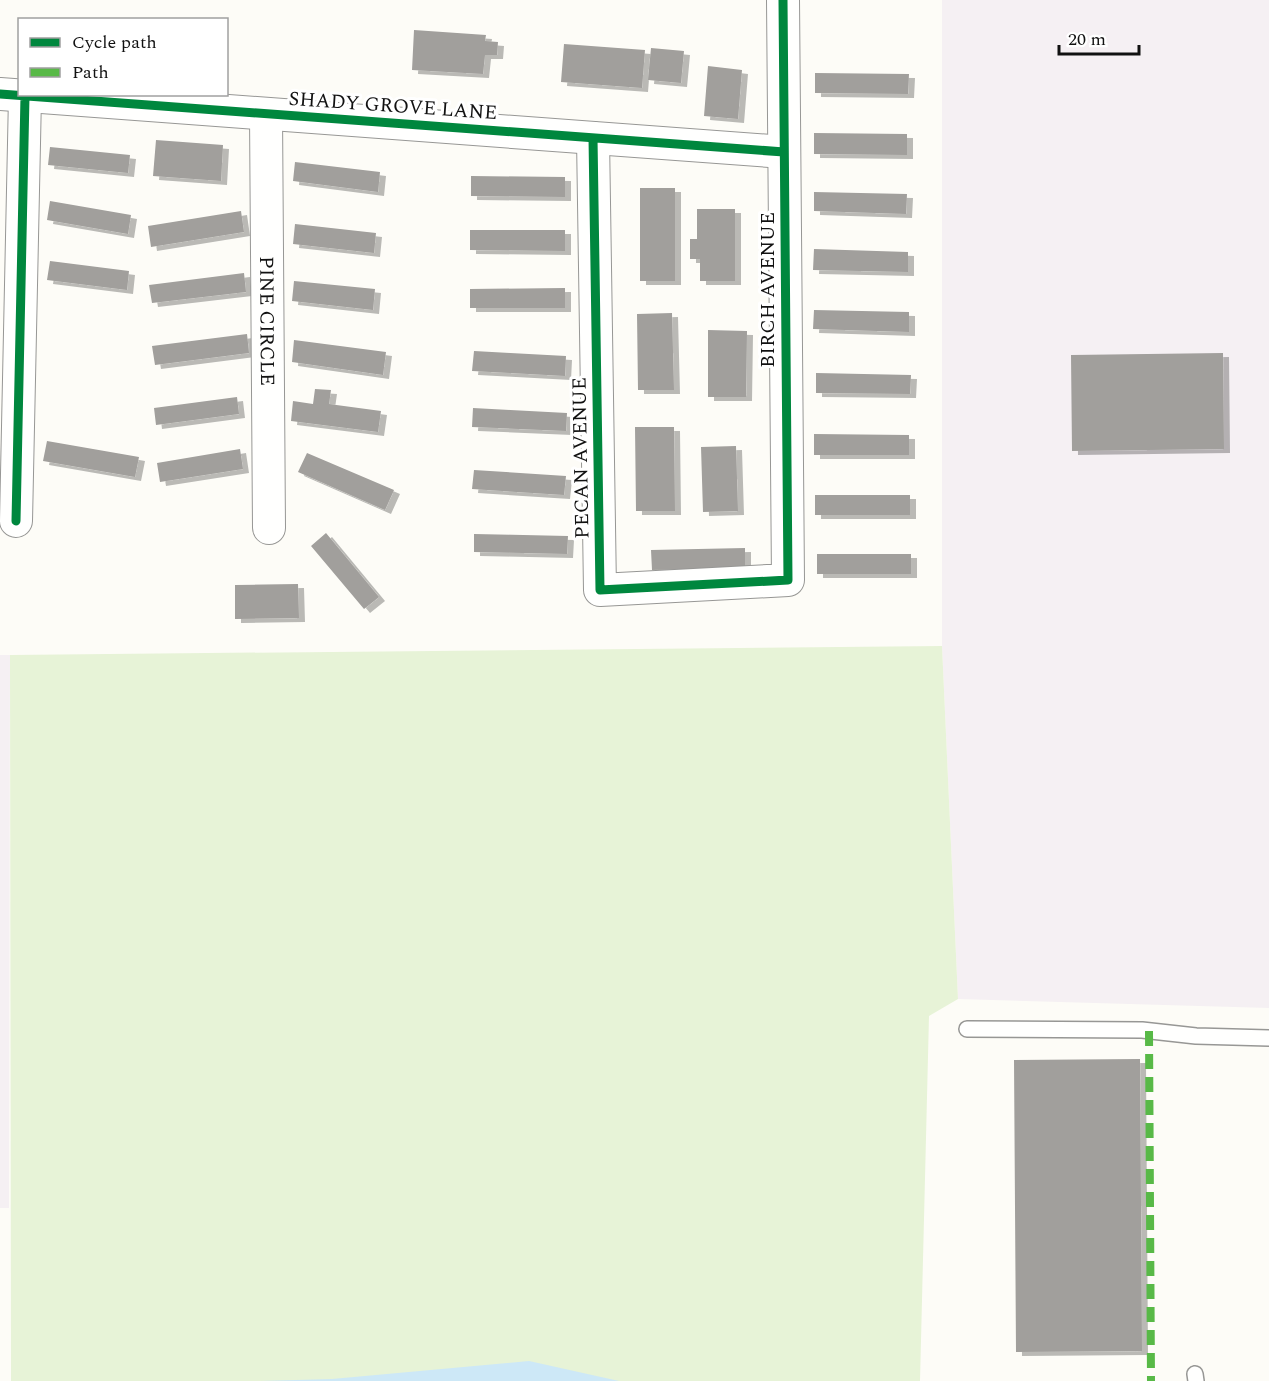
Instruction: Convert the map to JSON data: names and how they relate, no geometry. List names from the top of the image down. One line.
{"streets":{"street":["SHADY GROVE LANE","BIRCH AVENUE","PINE CIRCLE","PECAN AVENUE"]},"crossings":[["SHADY GROVE LANE","BIRCH AVENUE"],["SHADY GROVE LANE","PINE CIRCLE"],["SHADY GROVE LANE","PECAN AVENUE"],["BIRCH AVENUE","PECAN AVENUE"]],"legend":["Cycle path","Path"],"scale_bar":"20 m"}
